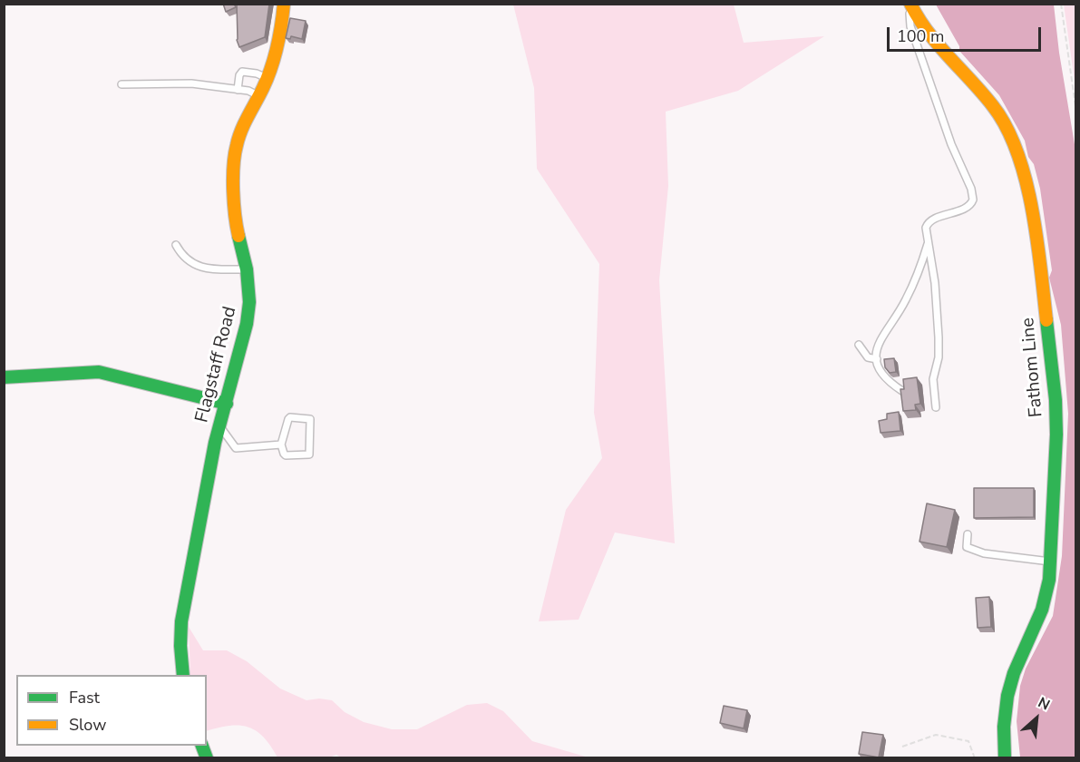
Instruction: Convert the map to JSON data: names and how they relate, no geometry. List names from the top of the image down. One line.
{"streets":{"street":["Flagstaff Road","Fathom Line"]},"legend":["Fast","Slow"],"scale_bar":"100 m","north":"top right"}
